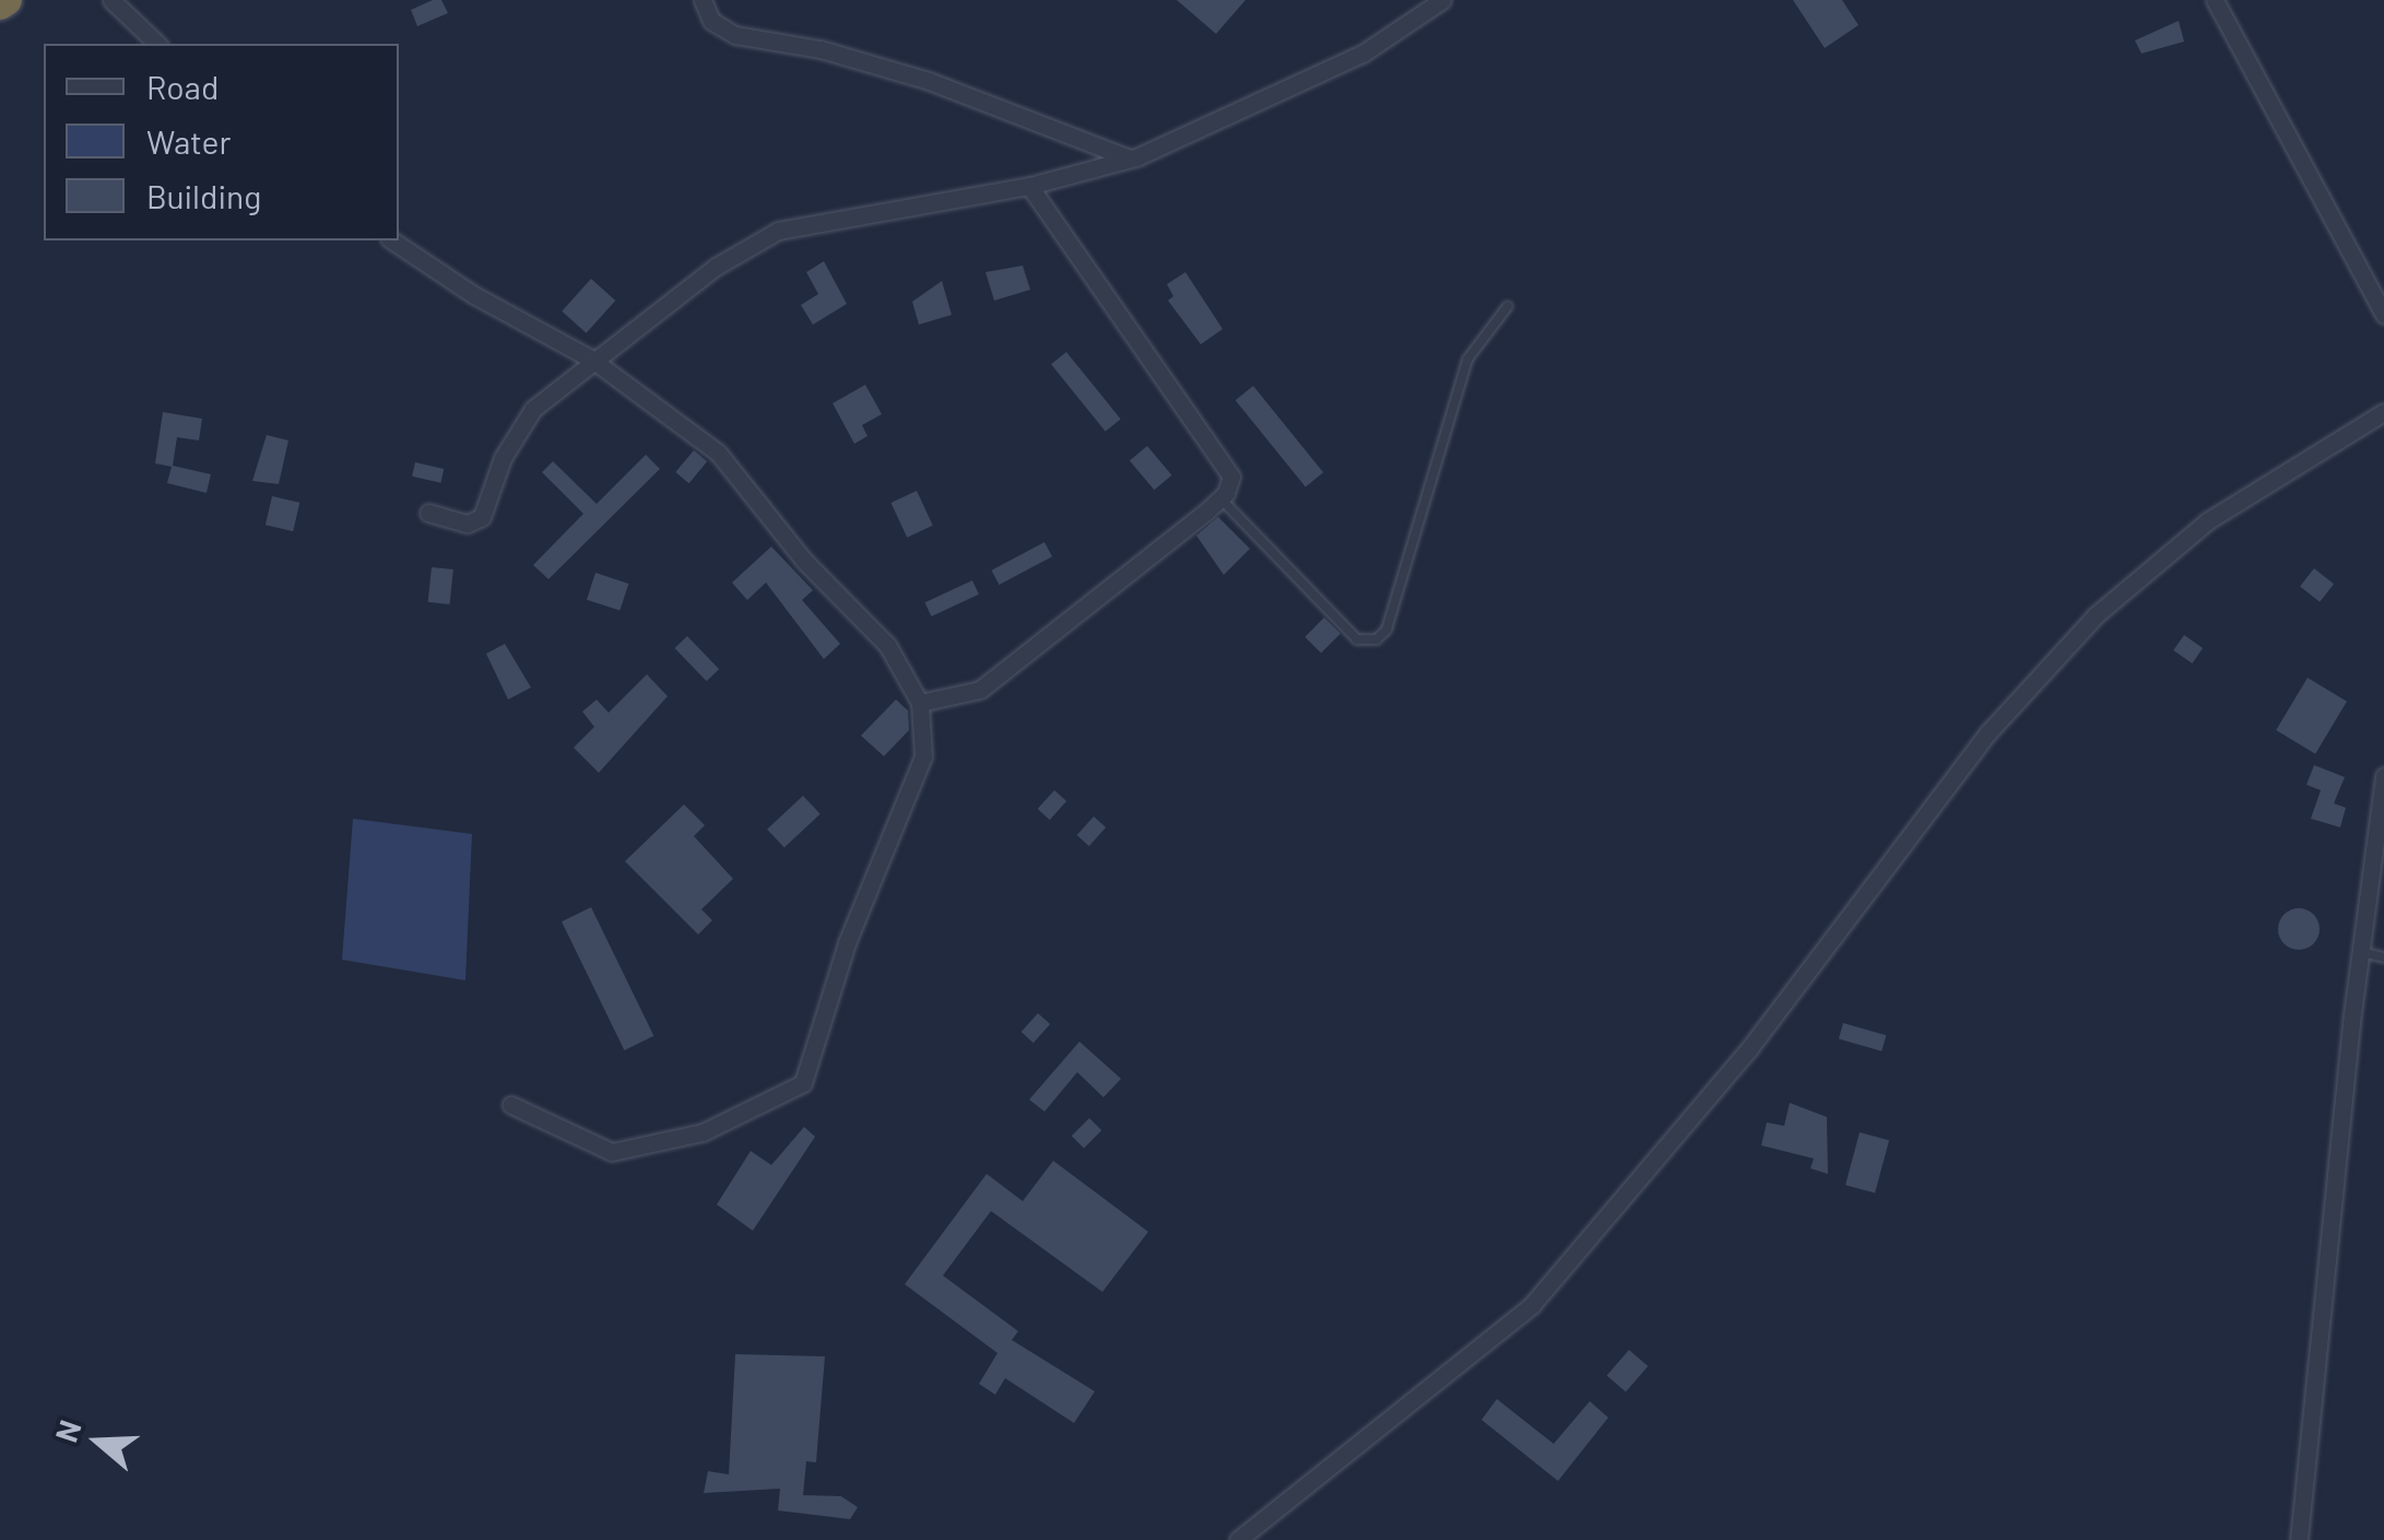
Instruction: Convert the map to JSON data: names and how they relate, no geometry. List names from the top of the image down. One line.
{"legend":["Road","Water","Building"],"north":"left"}
